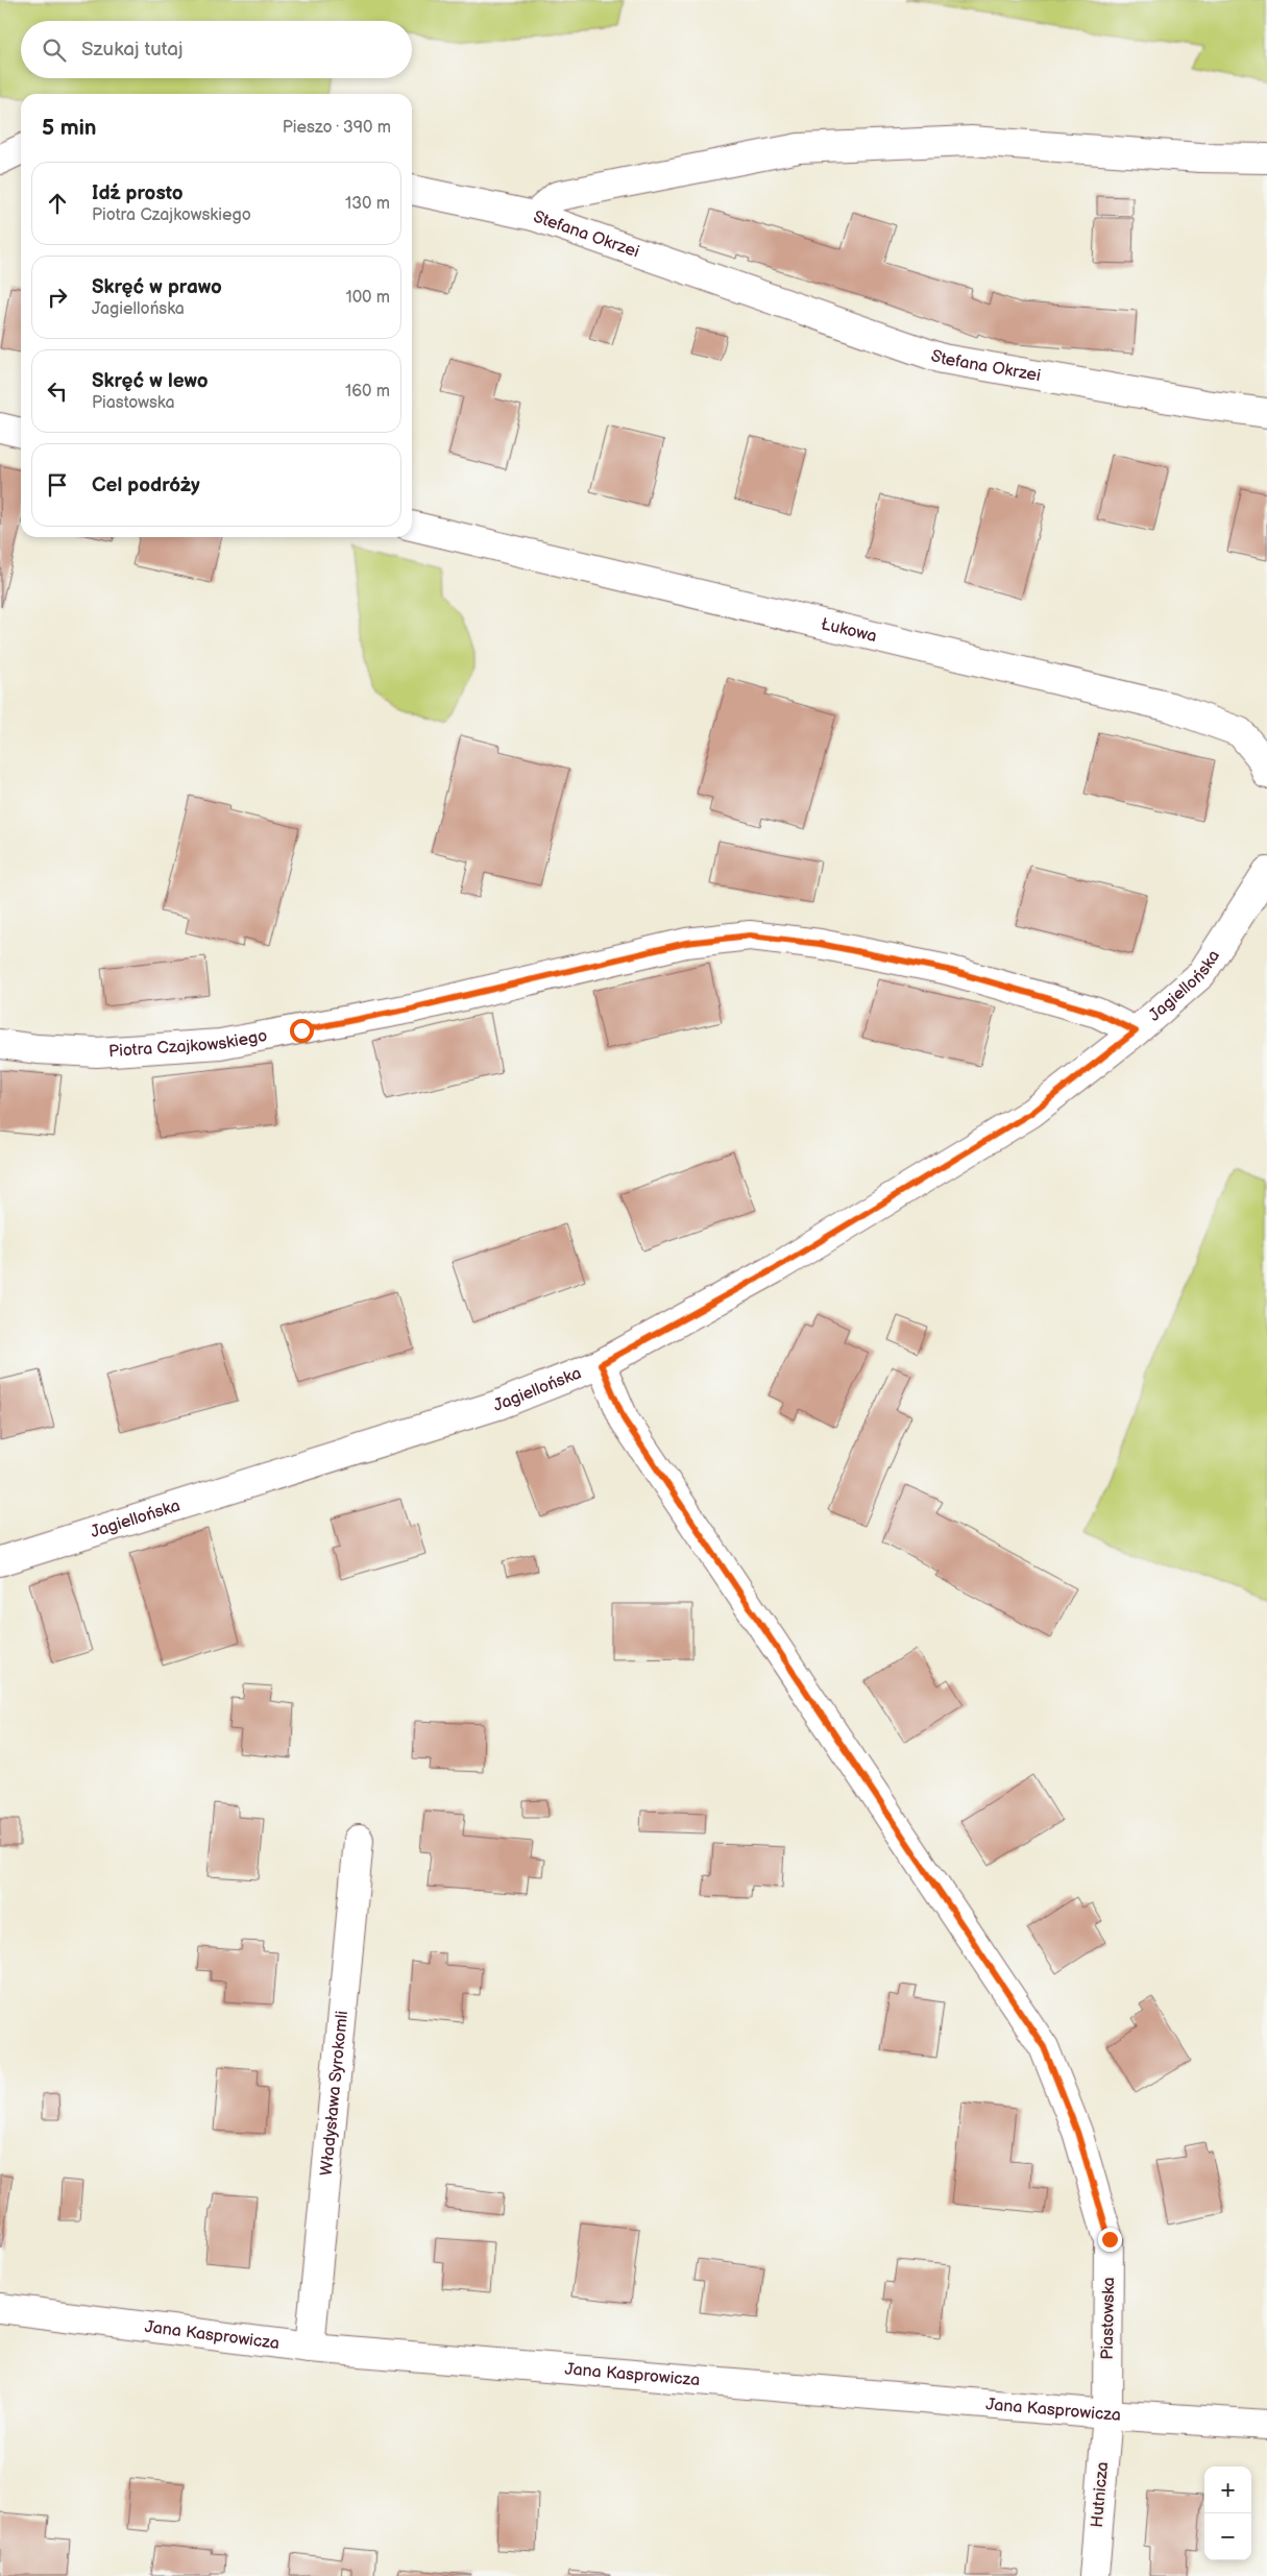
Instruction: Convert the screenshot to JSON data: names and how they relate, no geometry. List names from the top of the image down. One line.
{"streets":{"street":["Stefana Okrzei","Łukowa","Jagiellońska","Piotra Czajkowskiego","Władysława Syrokomli","Piastowska","Jana Kasprowicza","Hutnicza"]},"crossings":[["Jagiellońska","Piotra Czajkowskiego"],["Jagiellońska","Piastowska"],["Władysława Syrokomli","Jana Kasprowicza"],["Piastowska","Jana Kasprowicza"],["Piastowska","Hutnicza"],["Jana Kasprowicza","Hutnicza"]],"page":{"search":"Szukaj tutaj","heading":["5 min","Pieszo · 390 m"],"list":[["Idź prosto","Piotra Czajkowskiego","130 m"],["Skręć w prawo","Jagiellońska","100 m"],["Skręć w lewo","Piastowska","160 m"],"Cel podróży"],"map_buttons":["+","−"]}}
